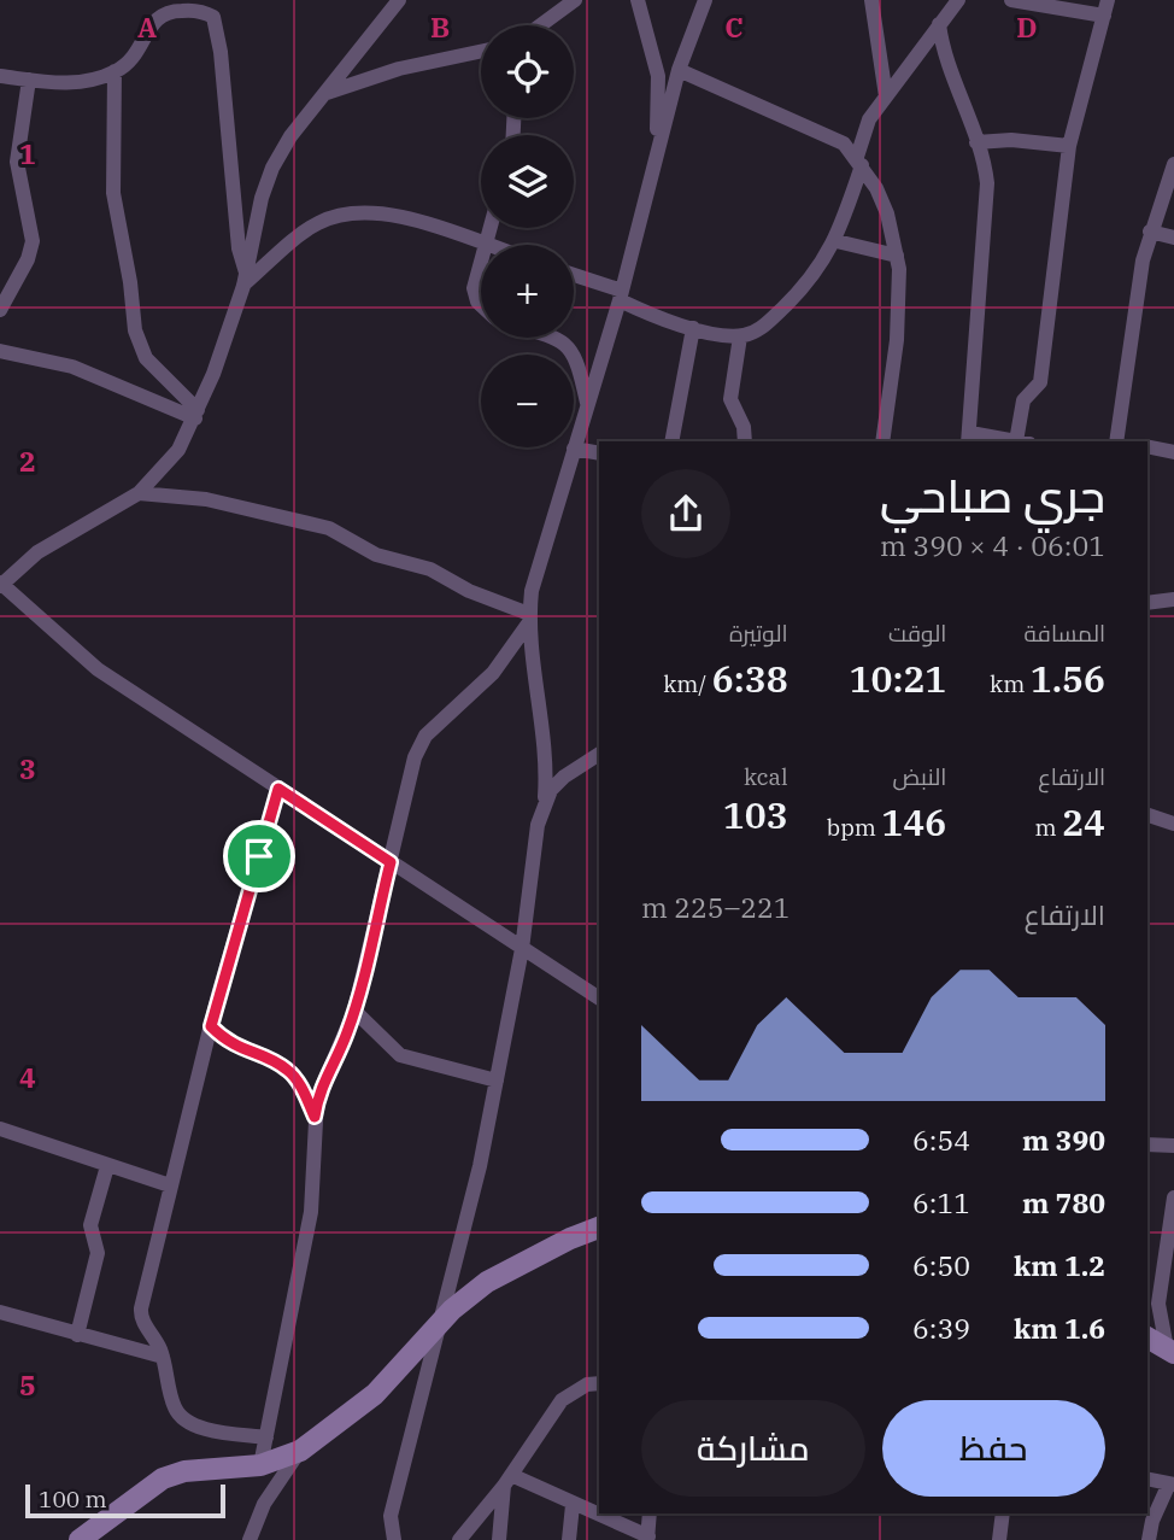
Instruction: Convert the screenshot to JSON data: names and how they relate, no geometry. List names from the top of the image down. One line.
{"scale_bar":"100 m","page":{"map_buttons":["+","−"],"heading":["جري صباحي","06:01 · 4 × 390 m"],"stats":[["المسافة","1.56 km"],["الوقت","10:21"],["الوتيرة","6:38 /km"],["الارتفاع","24 m"],["النبض","146 bpm"],["kcal","103"]],"chart":["الارتفاع","221–225 m"],"list":[{"name":"390 m","note":"6:54"},{"name":"780 m","note":"6:11"},{"name":"1.2 km","note":"6:50"},{"name":"1.6 km","note":"6:39"}],"buttons":["حفظ","مشاركة"],"scale":"100 m"},"grid":{"columns":["A","B","C","D"],"rows":["1","2","3","4","5"]}}
